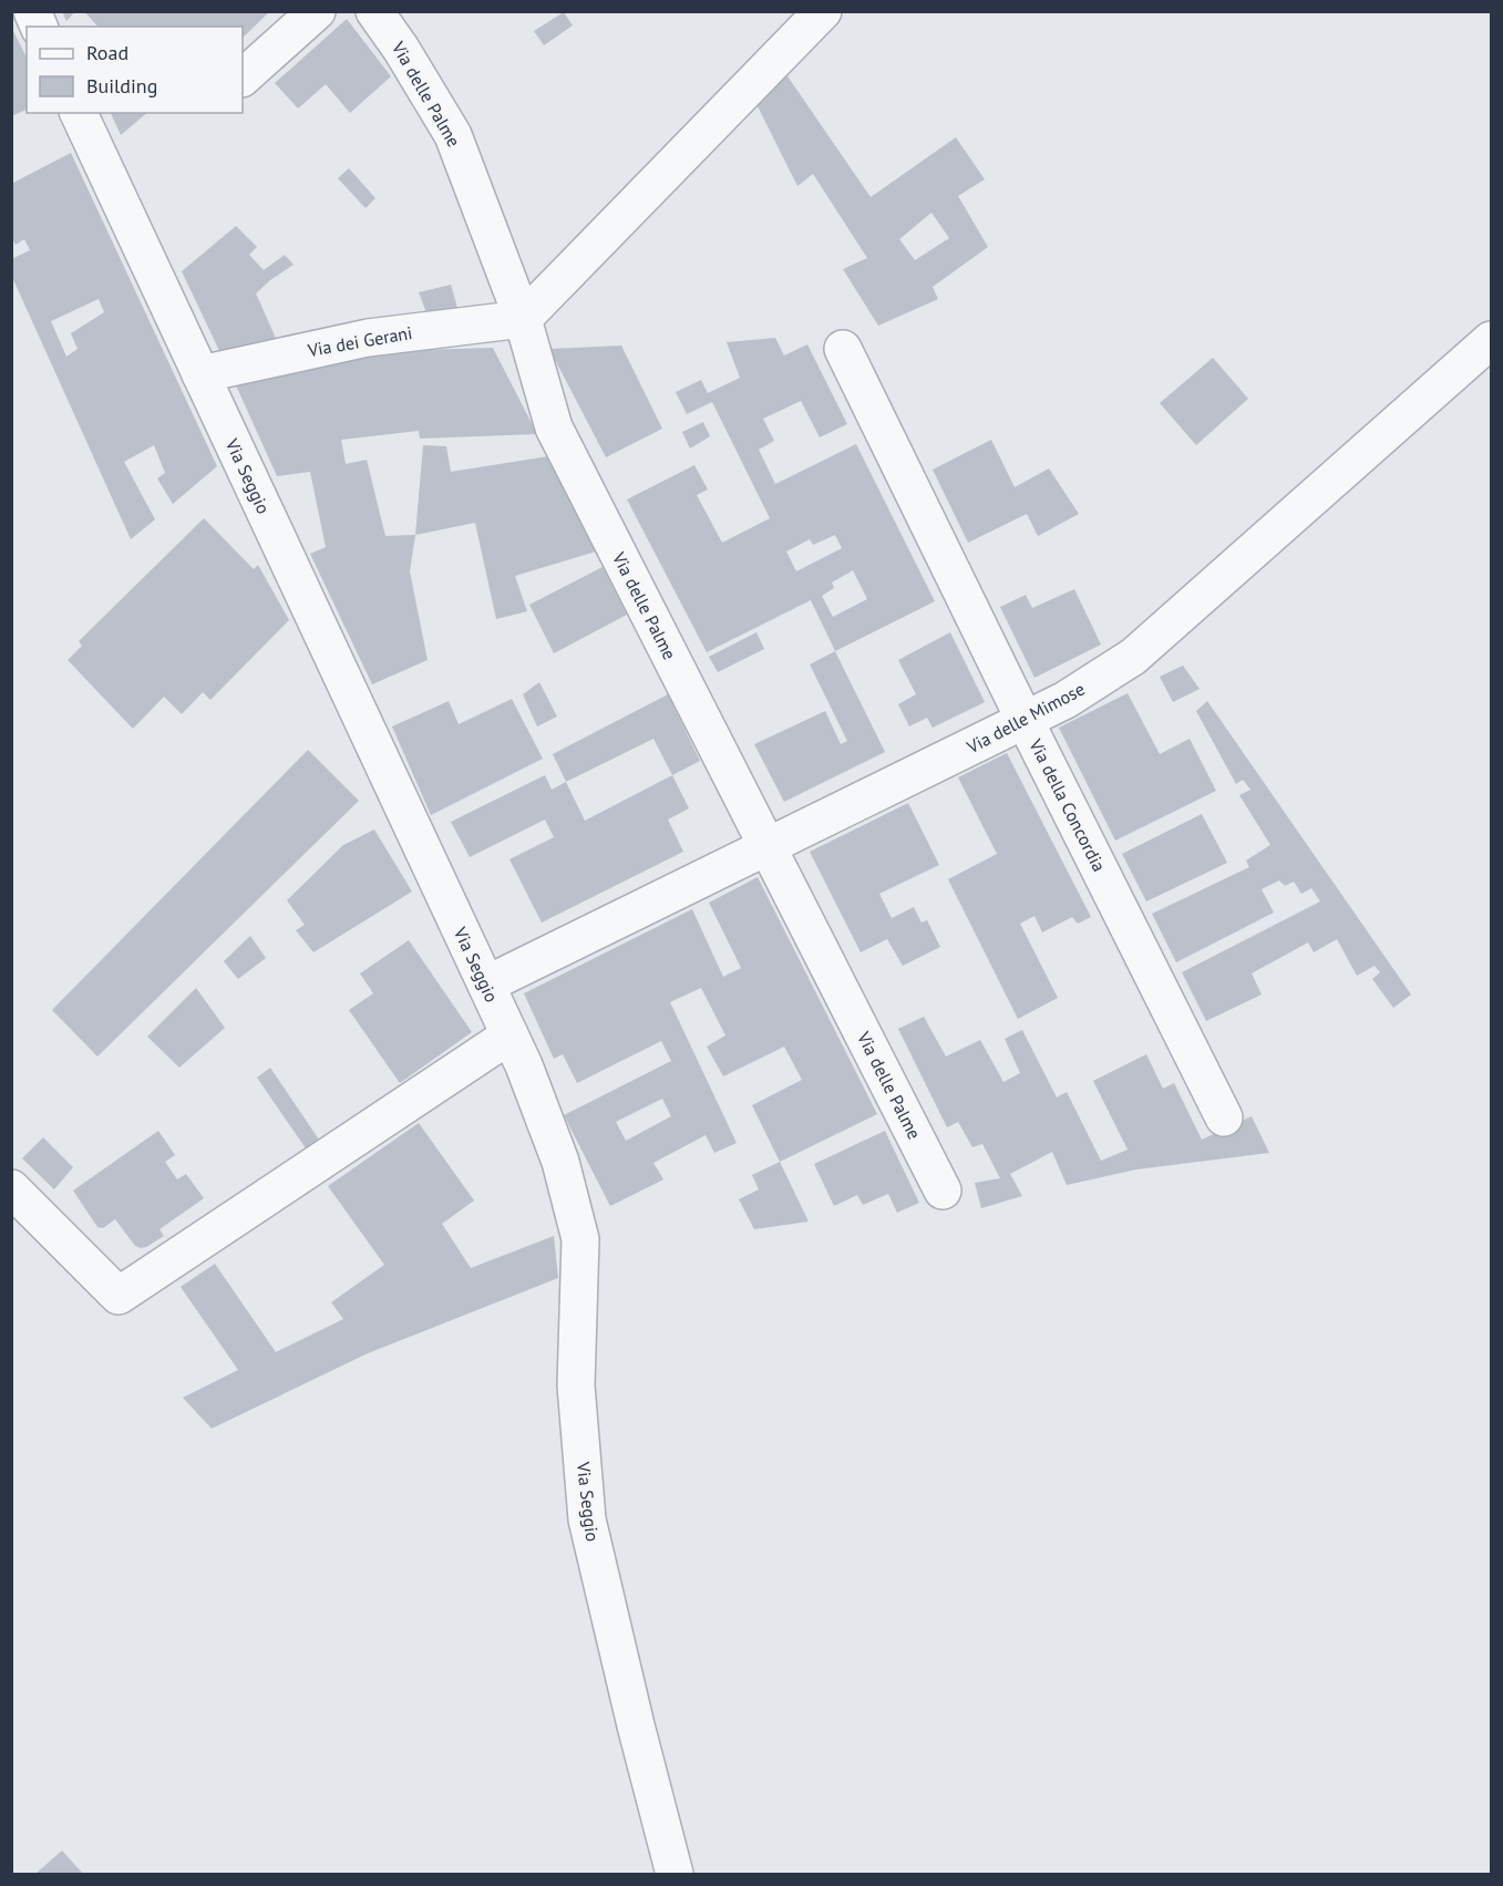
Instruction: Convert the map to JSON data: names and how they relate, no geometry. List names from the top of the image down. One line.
{"streets":{"street":["Via delle Palme","Via dei Gerani","Via Seggio","Via delle Mimose","Via della Concordia"]},"crossings":[["Via delle Palme","Via dei Gerani"],["Via delle Palme","Via delle Mimose"],["Via dei Gerani","Via Seggio"],["Via Seggio","Via delle Mimose"],["Via delle Mimose","Via della Concordia"]],"legend":["Road","Building"]}
